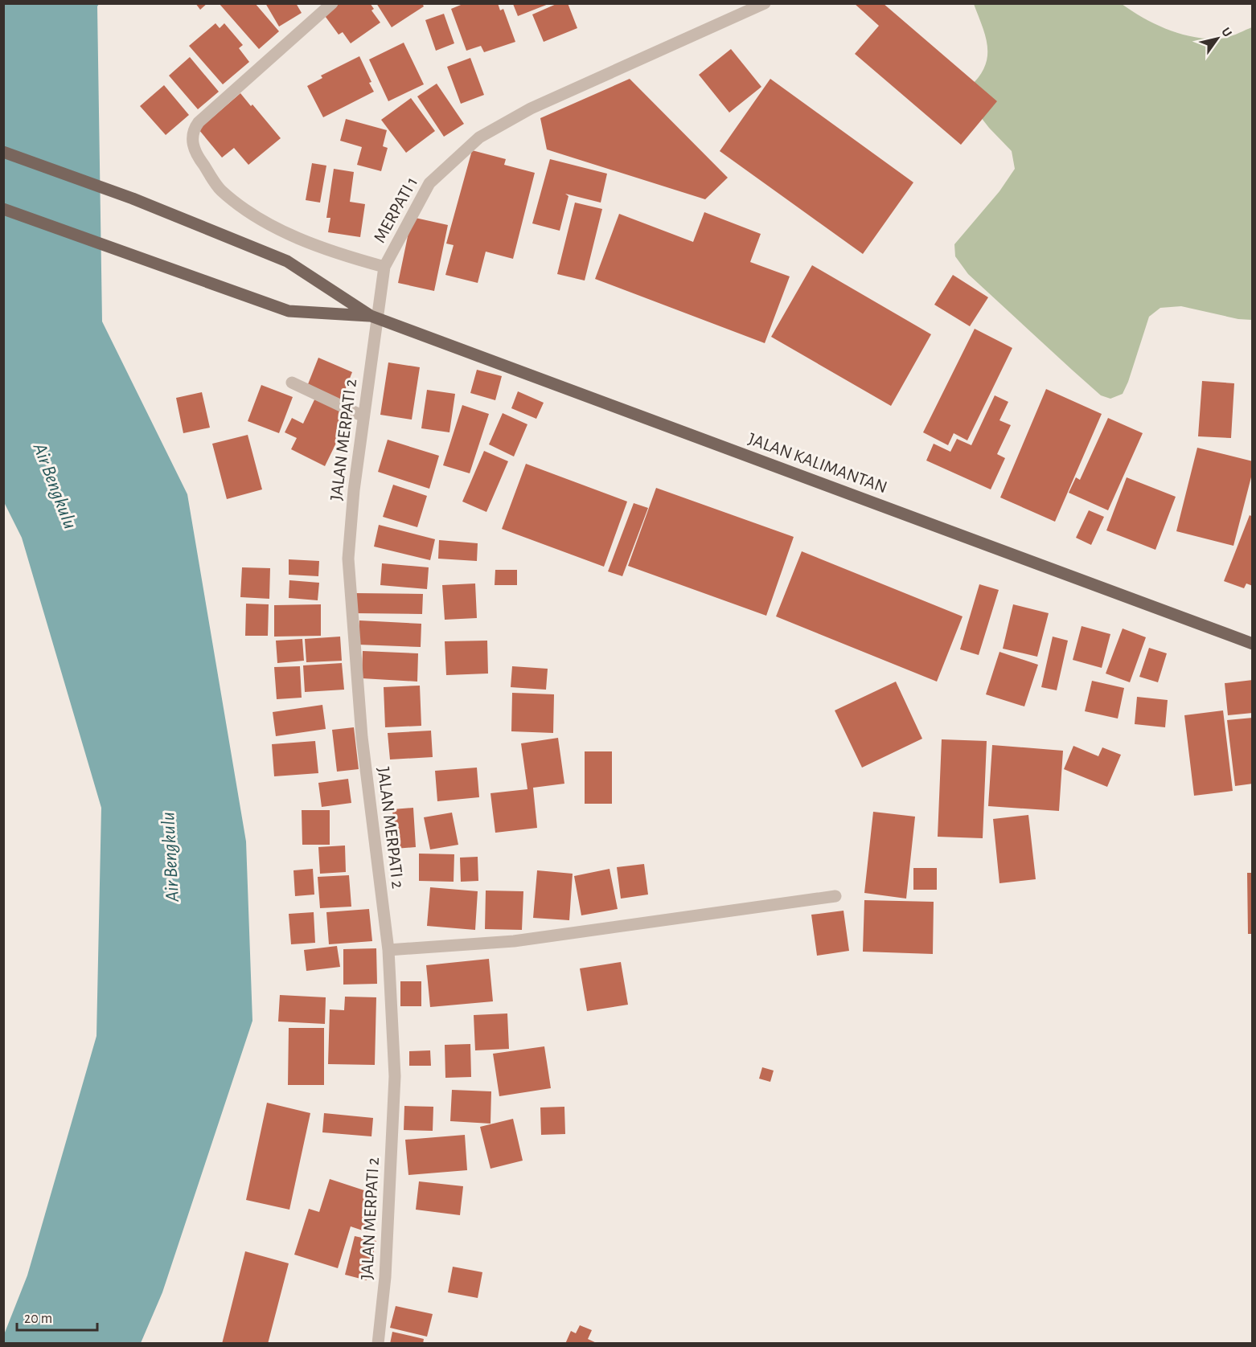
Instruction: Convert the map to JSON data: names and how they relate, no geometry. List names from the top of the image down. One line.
{"streets":{"main road":["JALAN KALIMANTAN"],"street":["MERPATI 1","JALAN MERPATI 2"]},"crossings":[["MERPATI 1","JALAN MERPATI 2"],["MERPATI 1","JALAN KALIMANTAN"],["JALAN MERPATI 2","JALAN KALIMANTAN"]],"water":["Air Bengkulu"],"scale_bar":"20 m","north":"top right"}
